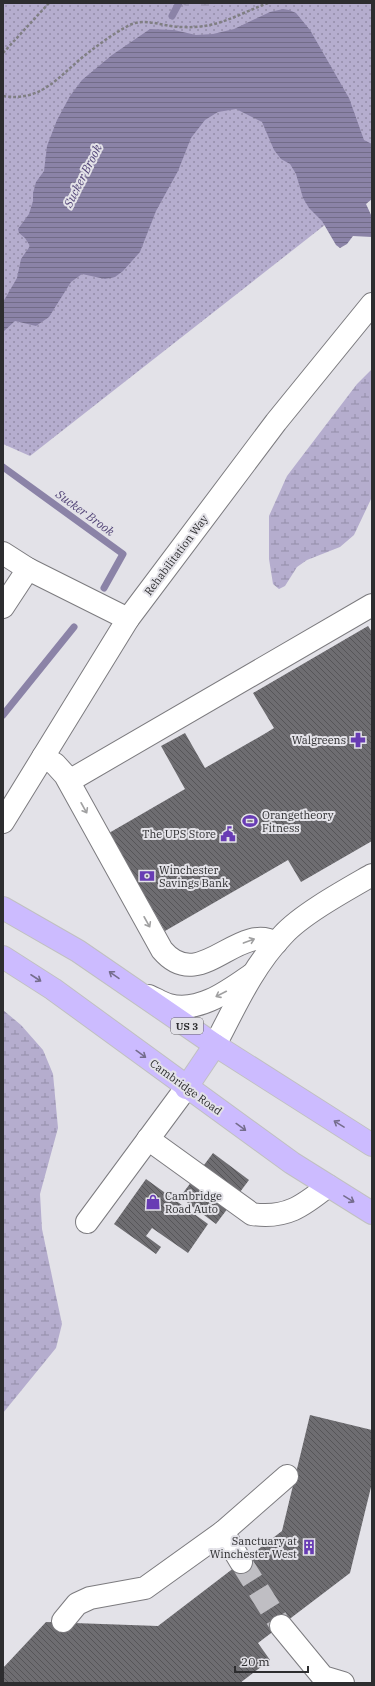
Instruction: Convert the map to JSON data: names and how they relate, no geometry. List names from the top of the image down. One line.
{"streets":{"highway":["US 3","Cambridge Road"],"street":["Rehabilitation Way"]},"water":["Sucker Brook"],"places":{"pharmacy":["Walgreens"],"sports":["Orangetheory Fitness"],"public building":["The UPS Store"],"bank":["Winchester Savings Bank"],"shop":["Cambridge Road Auto"],"building":["Sanctuary at Winchester West"]},"scale_bar":"20 m"}
